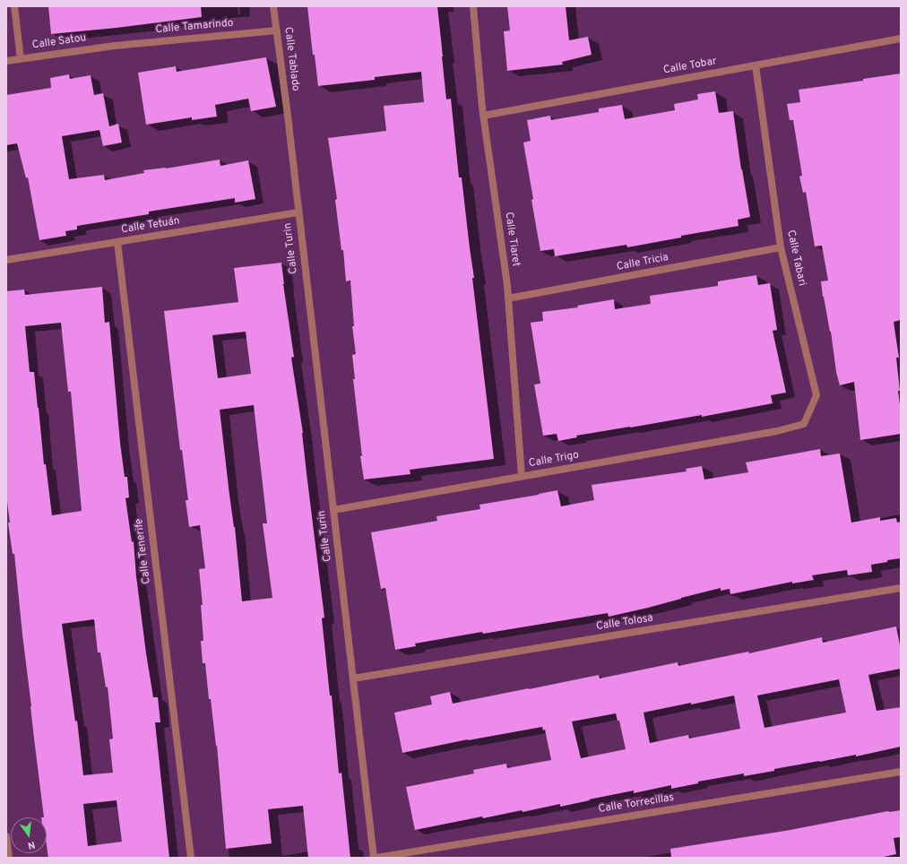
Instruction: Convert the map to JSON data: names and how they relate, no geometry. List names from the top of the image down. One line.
{"streets":{"street":["Calle Tamarindo","Calle Satou","Calle Tablado","Calle Tobar","Calle Tetuán","Calle Tiaret","Calle Turin","Calle Tabari","Calle Tricia","Calle Trigo","Calle Tenerife","Calle Tolosa","Calle Torrecillas"]},"crossings":[["Calle Tamarindo","Calle Satou"],["Calle Tamarindo","Calle Tablado"],["Calle Tablado","Calle Tetuán"],["Calle Tablado","Calle Turin"],["Calle Tobar","Calle Tiaret"],["Calle Tobar","Calle Tabari"],["Calle Tetuán","Calle Turin"],["Calle Tetuán","Calle Tenerife"],["Calle Tiaret","Calle Tricia"],["Calle Tiaret","Calle Trigo"],["Calle Turin","Calle Trigo"],["Calle Turin","Calle Tolosa"],["Calle Turin","Calle Torrecillas"],["Calle Tabari","Calle Tricia"],["Calle Tabari","Calle Trigo"]],"north":"bottom"}
